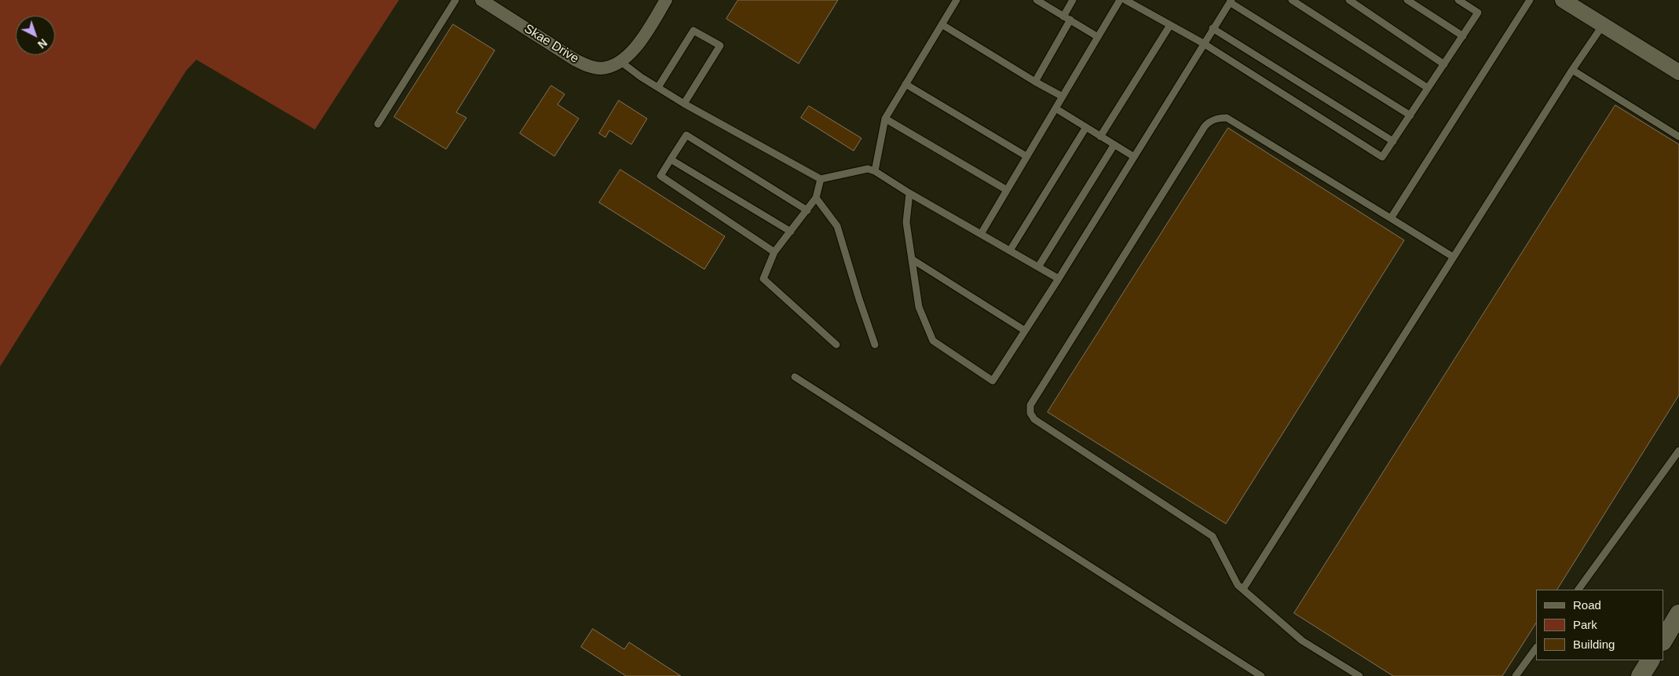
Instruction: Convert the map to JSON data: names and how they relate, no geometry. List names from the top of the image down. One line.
{"streets":{"street":["Skae Drive"]},"legend":["Road","Park","Building"],"north":"bottom right"}
